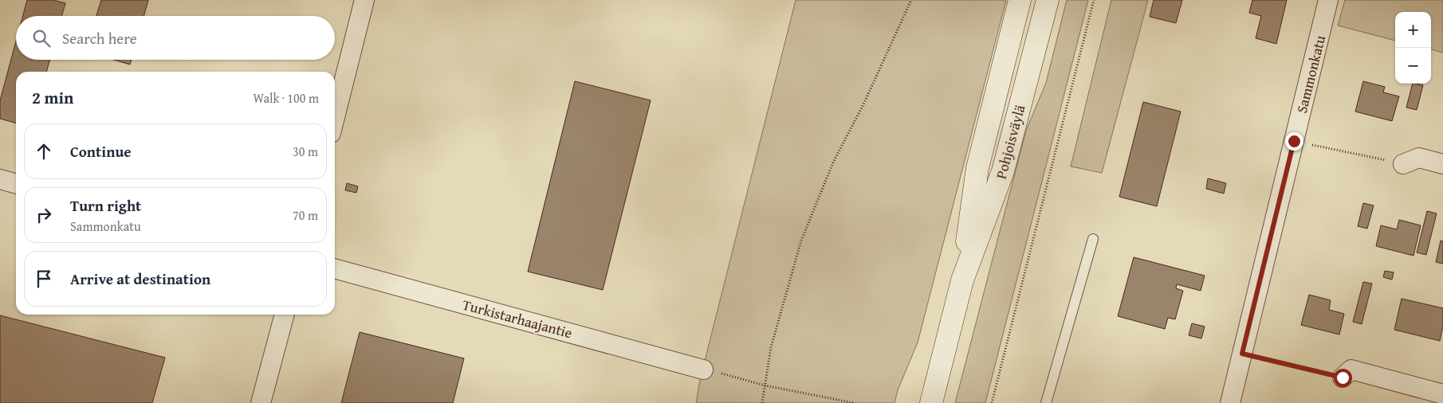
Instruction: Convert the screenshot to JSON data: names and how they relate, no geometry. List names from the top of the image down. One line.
{"streets":{"main road":["Pohjoisväylä"],"street":["Sammonkatu","Turkistarhaajantie"]},"page":{"map_buttons":["+","−"],"search":"Search here","heading":["2 min","Walk · 100 m"],"list":[["Continue","30 m"],["Turn right","Sammonkatu","70 m"],"Arrive at destination"]}}
